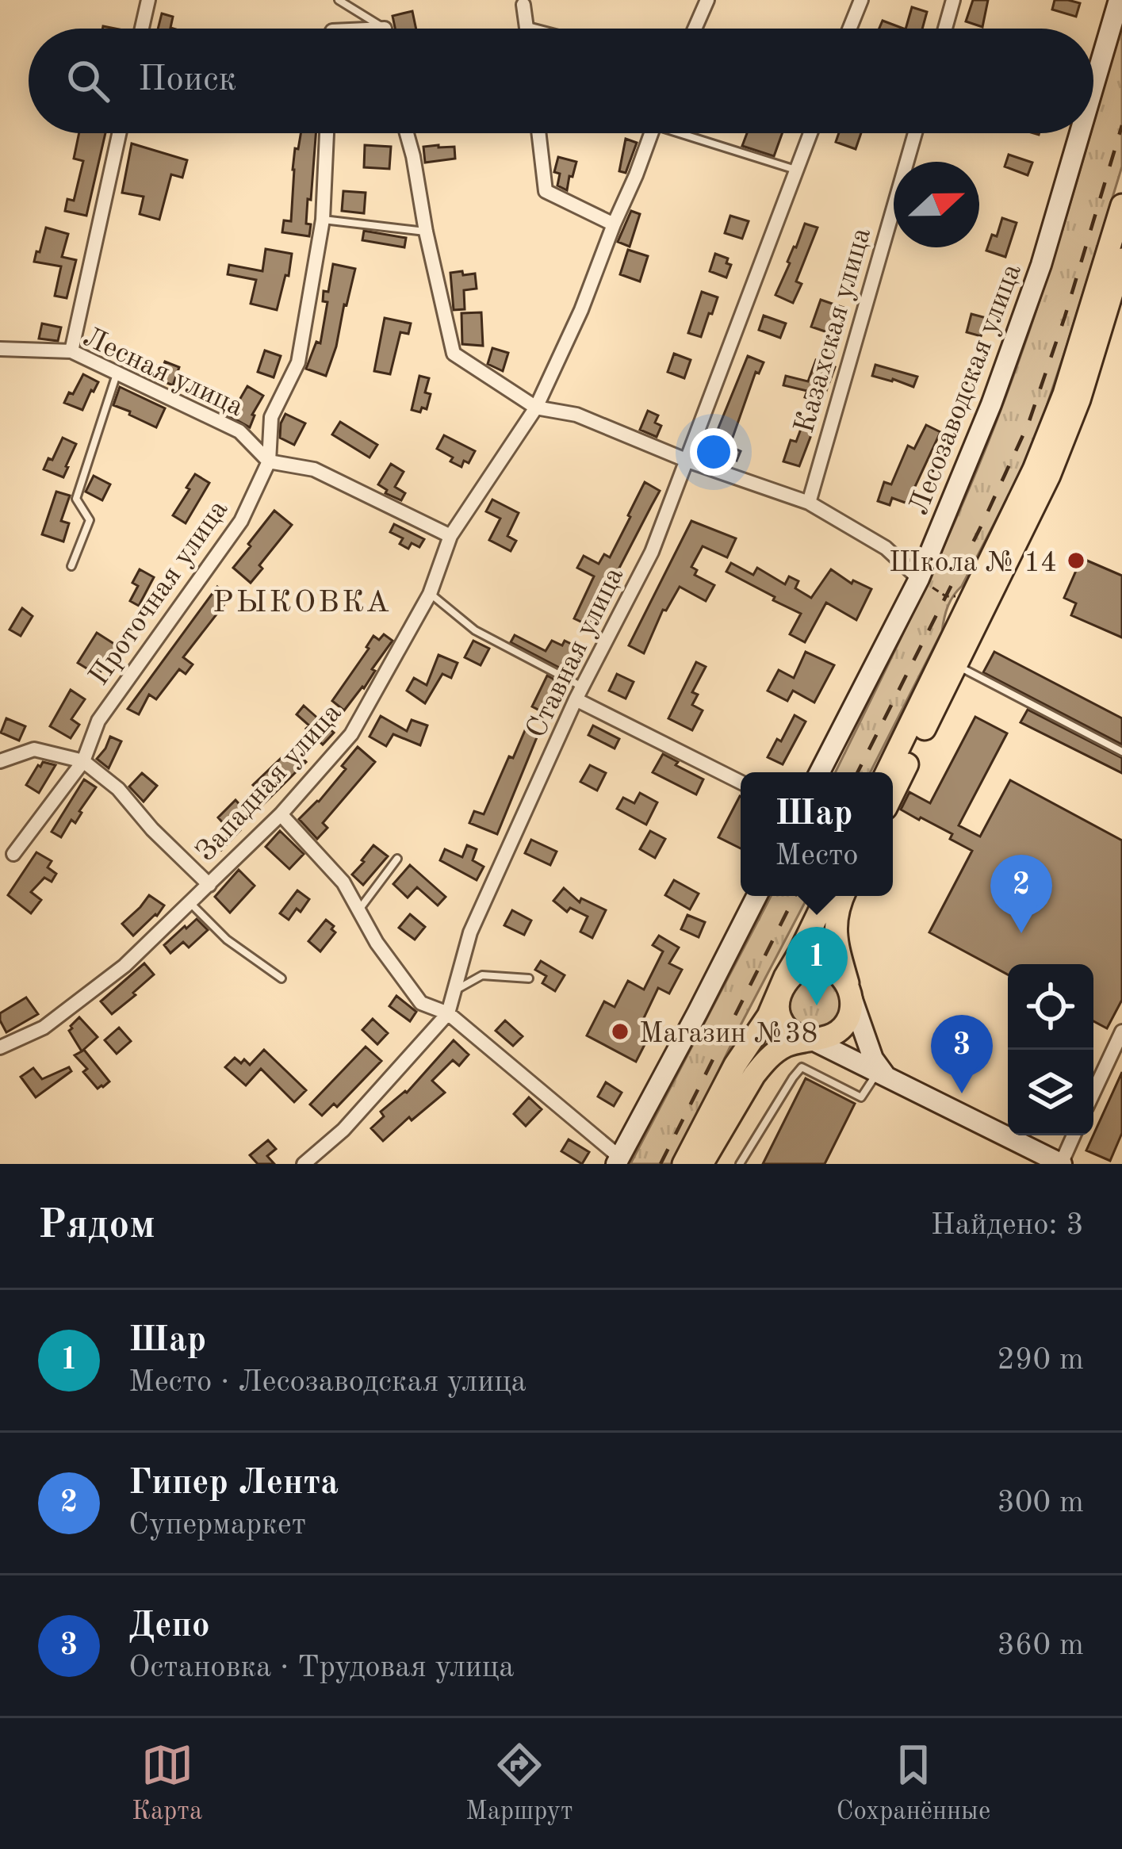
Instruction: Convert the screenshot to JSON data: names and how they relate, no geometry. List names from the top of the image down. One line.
{"streets":{"street":["Казахская улица","Лесная улица","Лесозаводская улица","Проточная улица","Ставная улица","Западная улица"]},"crossings":[["Лесная улица","Проточная улица"]],"districts":["РЫКОВКА"],"places":["Школа № 14","Магазин №38"],"north":"right","page":{"search":"Поиск","popup":["Шар","Место"],"pins":["2","1","3"],"heading":["Рядом","Найдено: 3"],"list":[{"mark":"1","name":"Шар","note":"Место · Лесозаводская улица","value":"290 m"},{"mark":"2","name":"Гипер Лента","note":"Супермаркет","value":"300 m"},{"mark":"3","name":"Депо","note":"Остановка · Трудовая улица","value":"360 m"}],"nav":["Карта","Маршрут","Сохранённые"]}}
